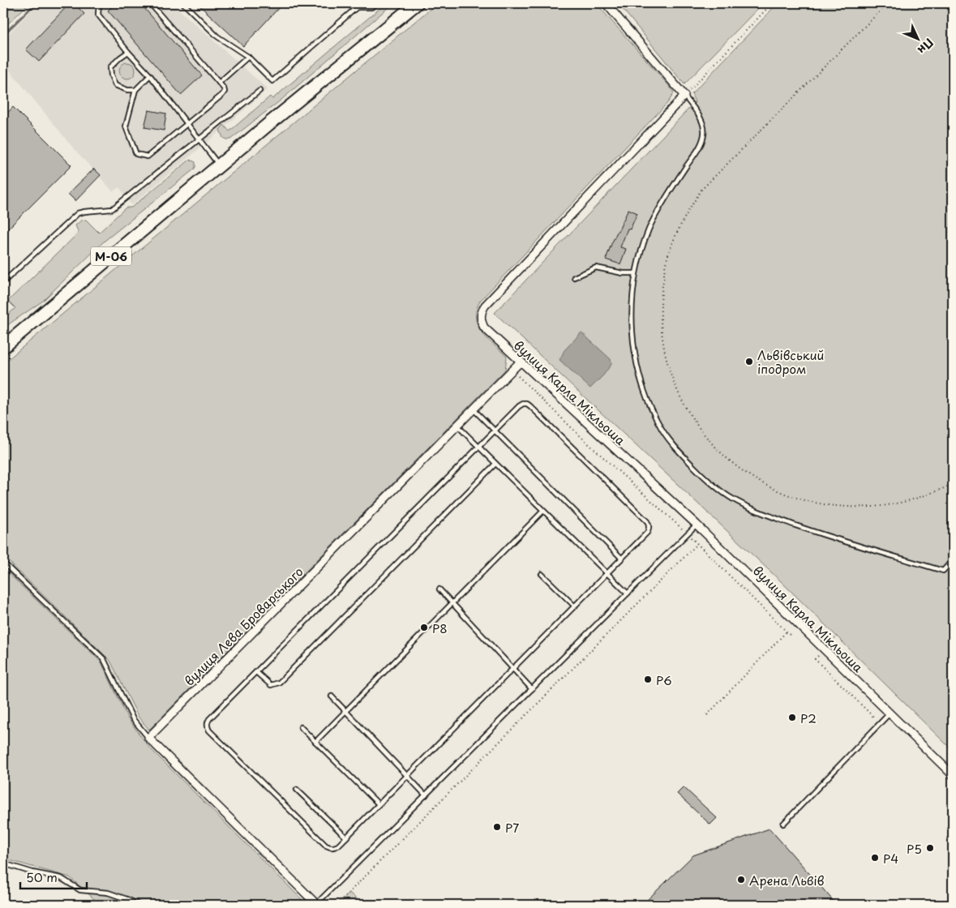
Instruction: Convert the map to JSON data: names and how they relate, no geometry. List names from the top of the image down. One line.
{"streets":{"highway":["М-06"],"street":["вулиця Карла Мікльоша","вулиця Лева Броварського"]},"crossings":[["вулиця Карла Мікльоша","вулиця Лева Броварського"]],"places":["Львівський іподром","P8","P6","P2","P7","P5","P4","Арена Львів"],"scale_bar":"50 m","north":"bottom right"}
